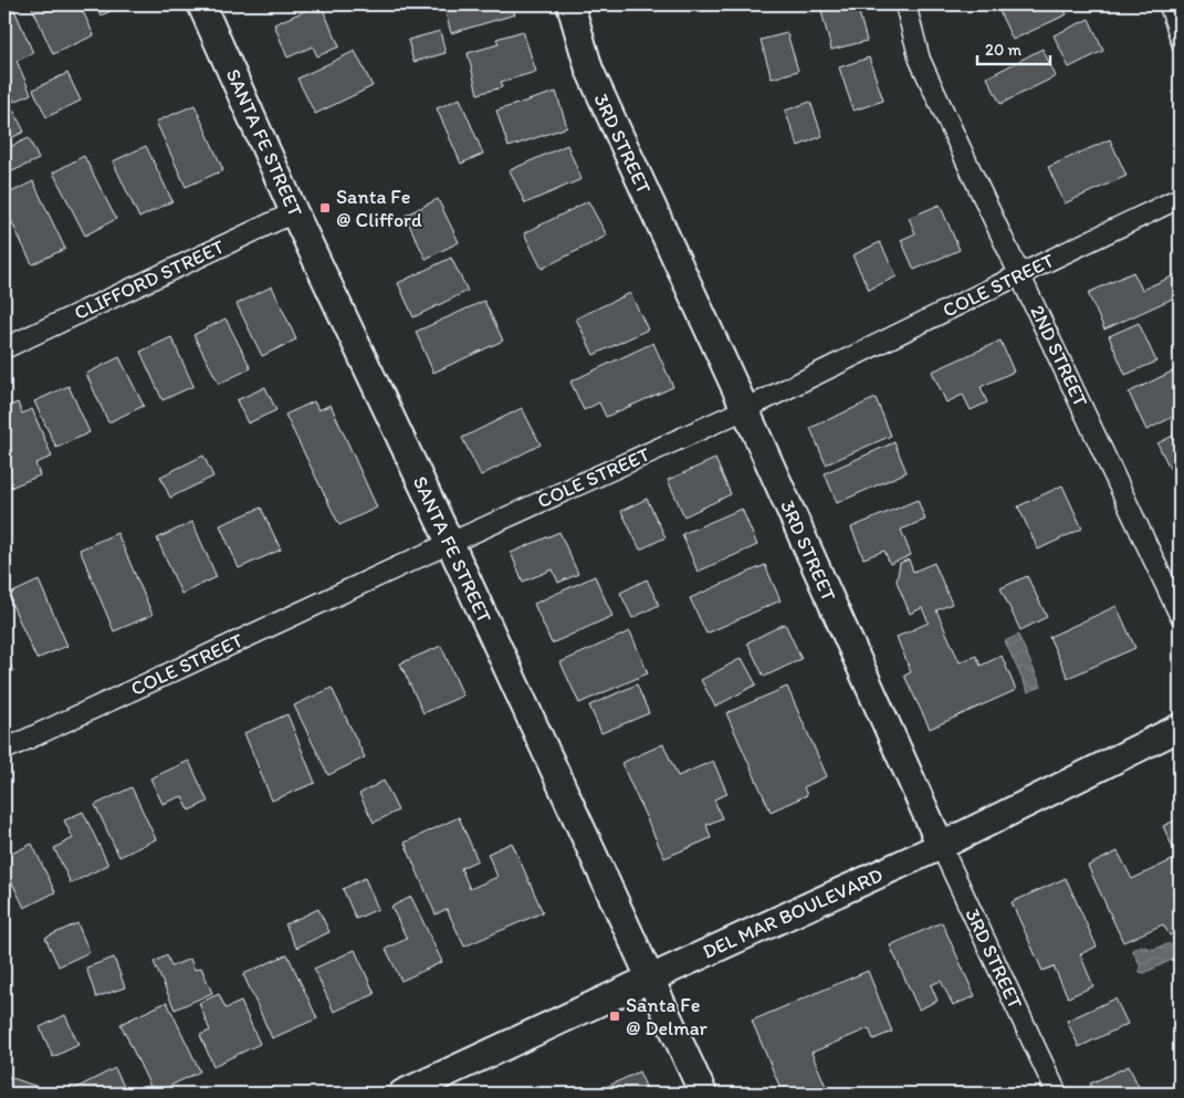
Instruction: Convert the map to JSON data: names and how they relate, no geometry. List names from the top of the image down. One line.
{"streets":{"street":["SANTA FE STREET","3RD STREET","CLIFFORD STREET","COLE STREET","2ND STREET","DEL MAR BOULEVARD"]},"crossings":[["SANTA FE STREET","CLIFFORD STREET"],["SANTA FE STREET","COLE STREET"],["SANTA FE STREET","DEL MAR BOULEVARD"],["3RD STREET","COLE STREET"],["3RD STREET","DEL MAR BOULEVARD"],["COLE STREET","2ND STREET"]],"places":{"transit":["Santa Fe @ Clifford","Santa Fe @ Delmar"]},"scale_bar":"20 m"}
